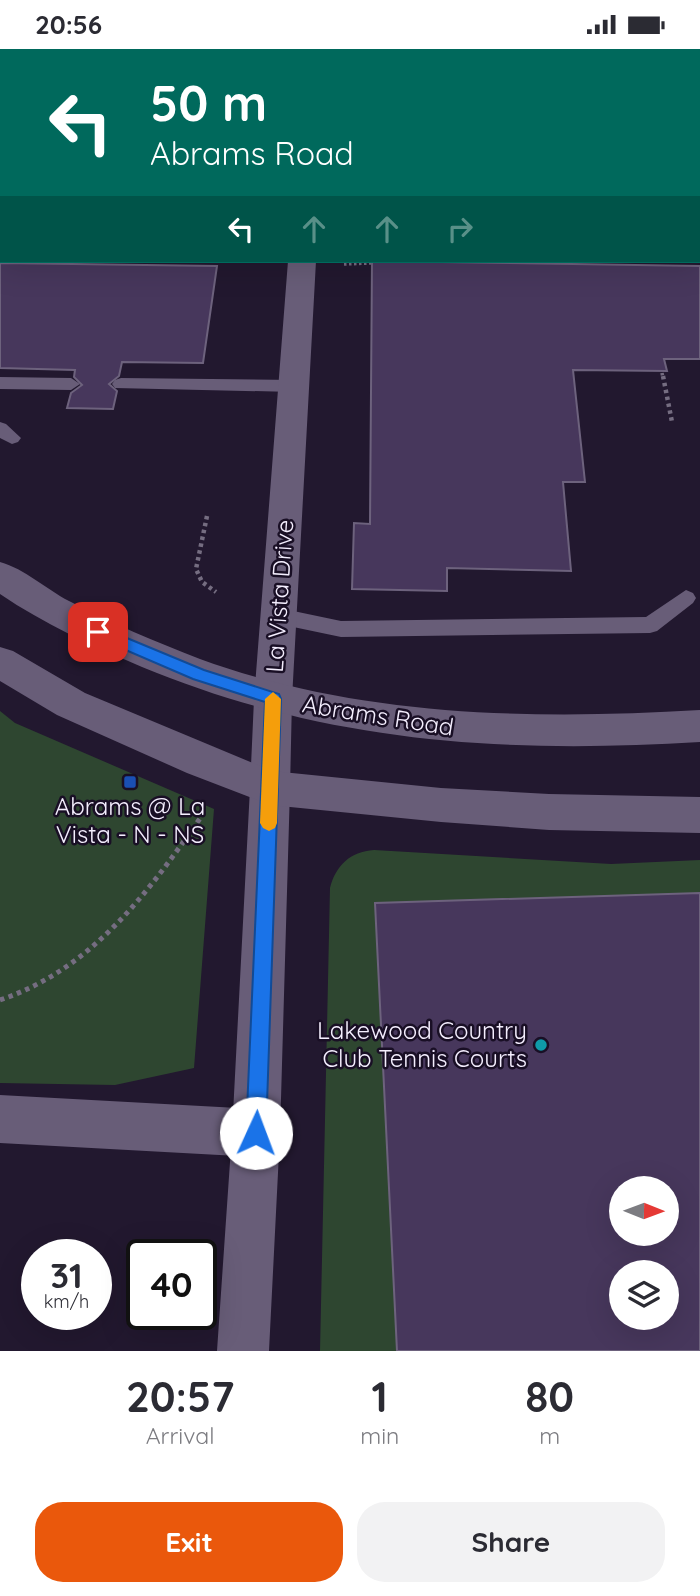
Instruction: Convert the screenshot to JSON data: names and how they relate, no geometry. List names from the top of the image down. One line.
{"streets":{"street":["La Vista Drive","Abrams Road"]},"crossings":[["La Vista Drive","Abrams Road"]],"places":{"transit":["Abrams @ La Vista - N - NS"],"other":["Lakewood Country Club Tennis Courts"]},"north":"right","page":{"status":"20:56","turn":["50 m","Abrams Road"],"speed":"31 km/h","limit":"40","eta":["20:57","Arrival","1","min","80","m"],"buttons":["Exit","Share"]}}
